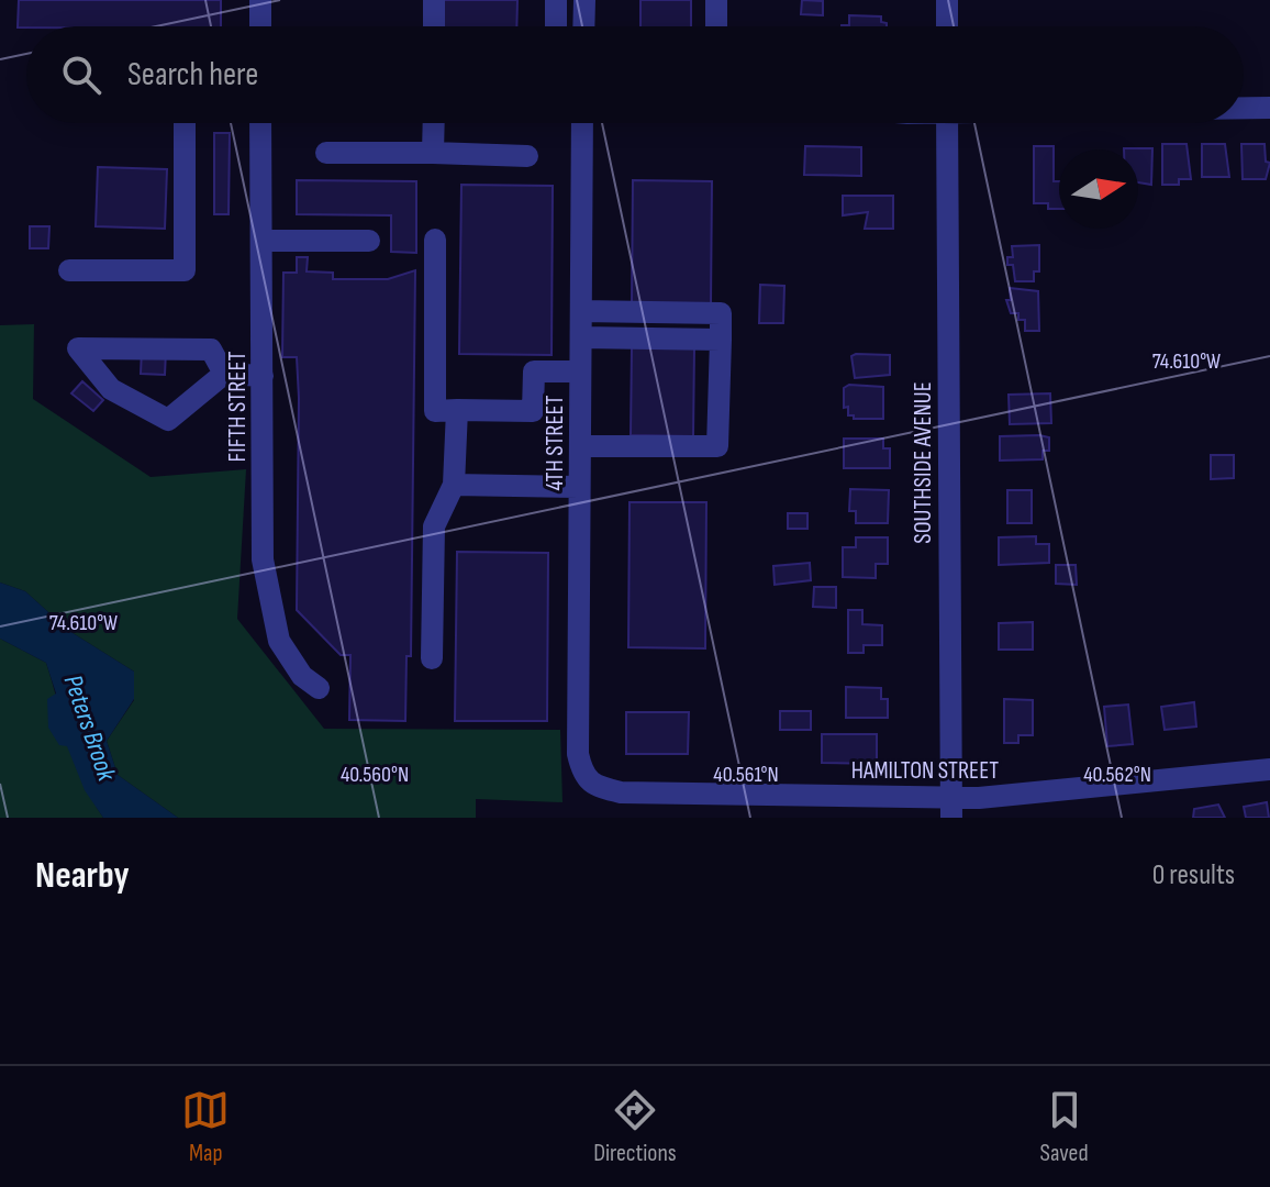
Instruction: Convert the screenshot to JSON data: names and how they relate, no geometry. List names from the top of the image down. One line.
{"streets":{"street":["FIFTH STREET","4TH STREET","SOUTHSIDE AVENUE","HAMILTON STREET"]},"crossings":[["4TH STREET","HAMILTON STREET"],["SOUTHSIDE AVENUE","HAMILTON STREET"]],"water":["Peters Brook"],"north":"right","page":{"search":"Search here","heading":["Nearby","0 results"],"nav":["Map","Directions","Saved"]},"coordinates":["74.610°W","40.560°N","40.561°N","40.562°N"]}
